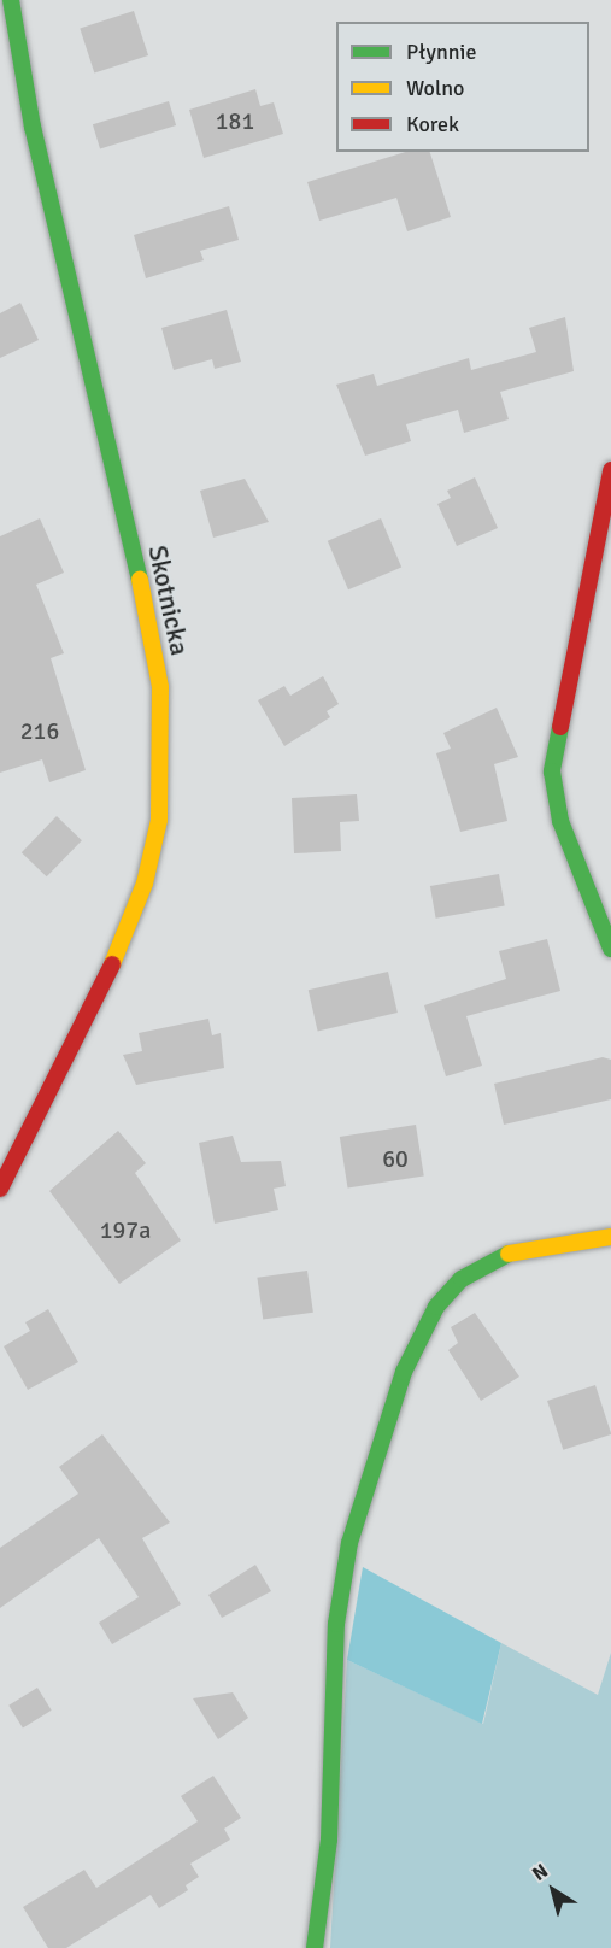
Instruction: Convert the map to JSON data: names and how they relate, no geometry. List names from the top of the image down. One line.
{"streets":{"street":["Skotnicka"]},"house_numbers":["181","216","60","197a"],"legend":["Płynnie","Wolno","Korek"],"north":"top left"}
